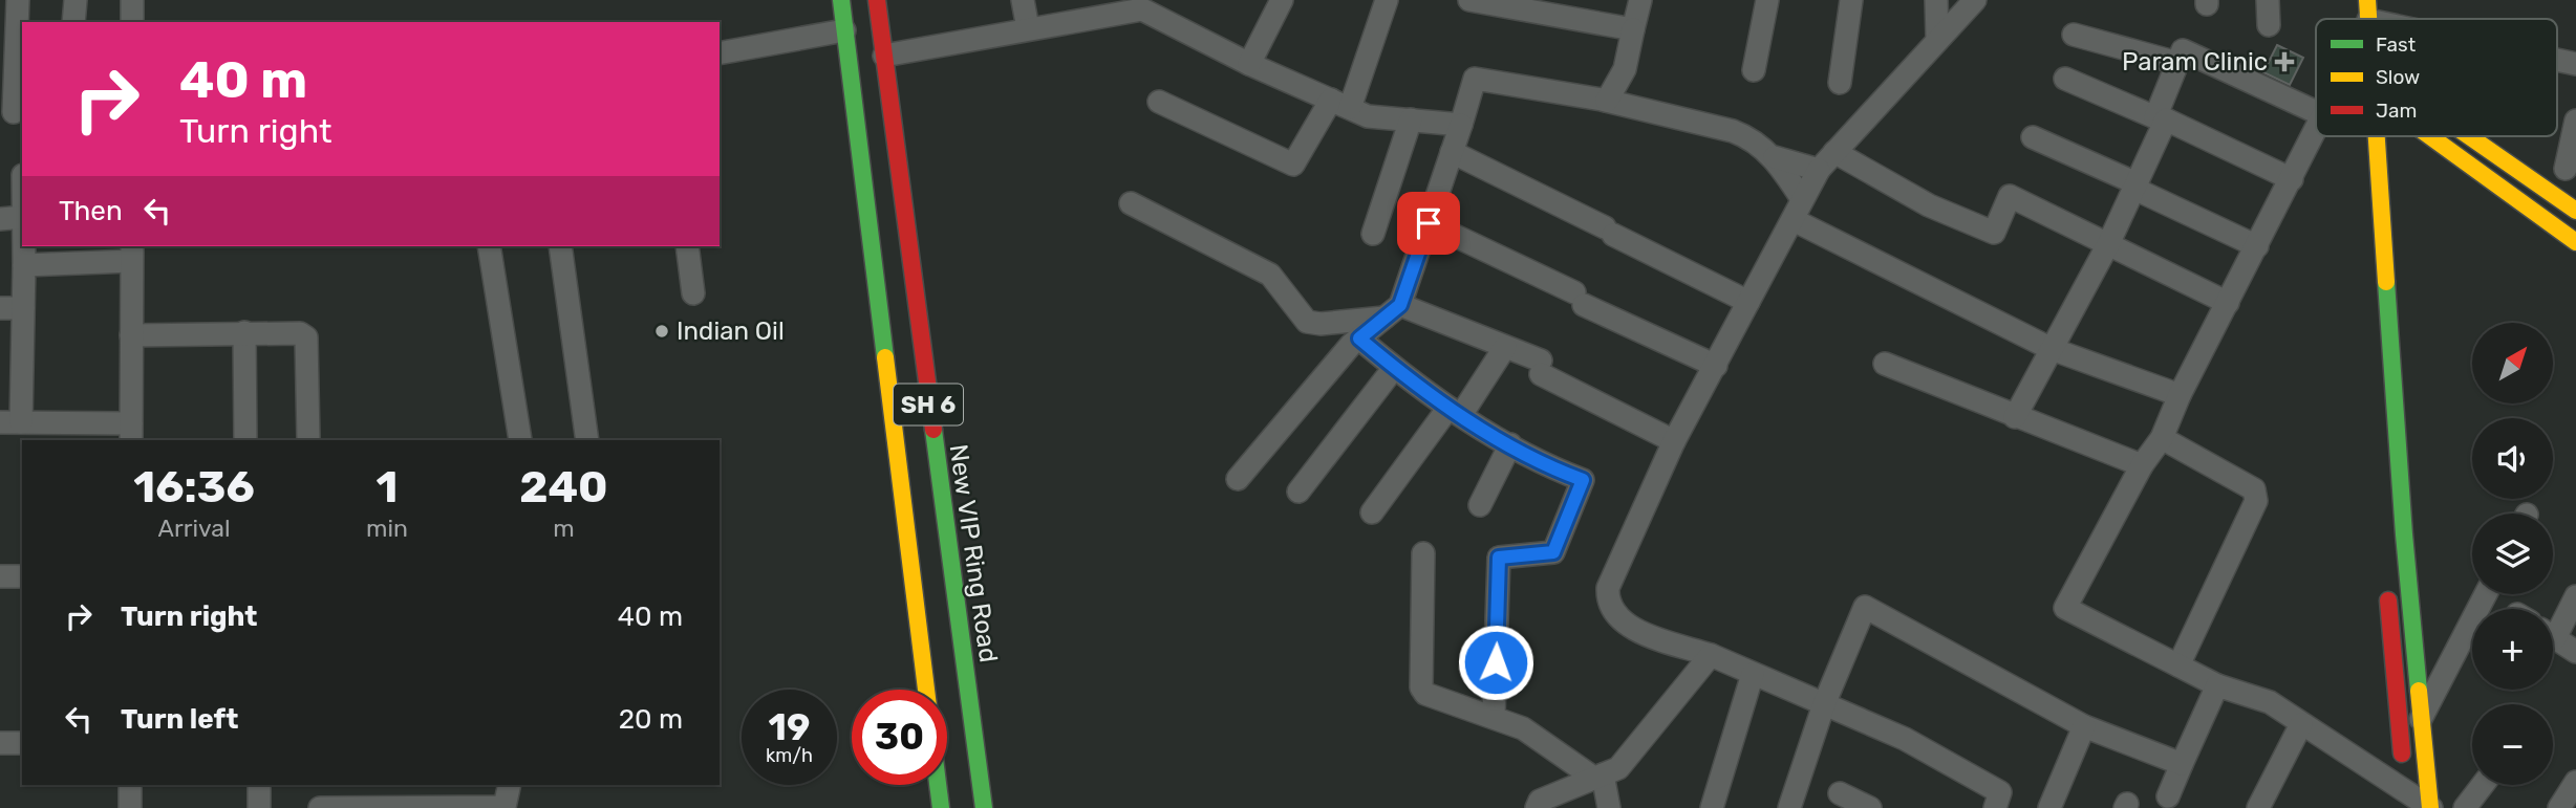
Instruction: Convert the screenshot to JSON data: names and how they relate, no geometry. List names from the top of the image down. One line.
{"streets":{"main road":["SH 6","New VIP Ring Road"]},"places":{"health":["Param Clinic"],"other":["Indian Oil"]},"legend":["Fast","Slow","Jam"],"north":"top right","page":{"turn":["40 m","Turn right"],"then":"Then","map_buttons":["+","−"],"eta":["16:36","Arrival","1","min","240","m"],"list":[{"name":"Turn right","value":"40 m"},{"name":"Turn left","value":"20 m"}],"speed":"19 km/h","limit":"30"}}
